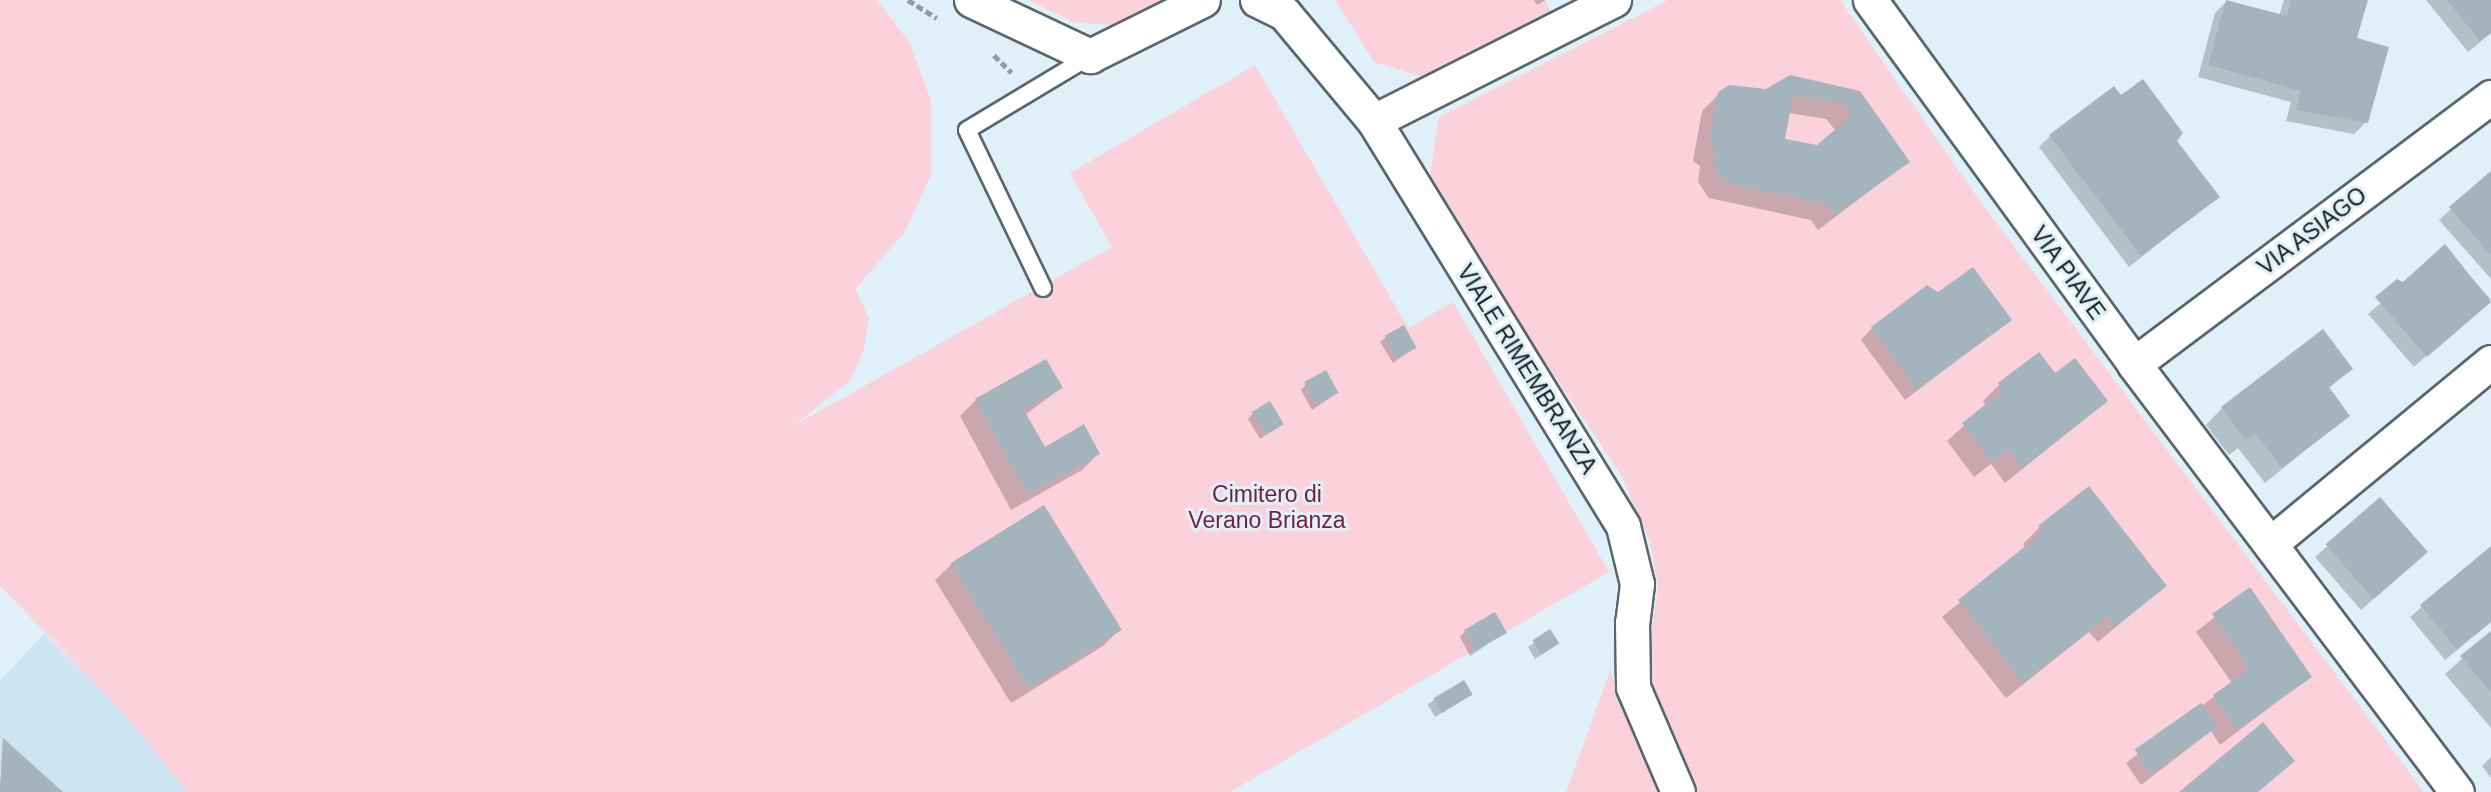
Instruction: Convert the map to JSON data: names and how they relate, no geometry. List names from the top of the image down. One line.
{"streets":{"street":["VIA ASIAGO","VIA PIAVE","VIALE RIMEMBRANZA"]},"crossings":[["VIA ASIAGO","VIA PIAVE"]],"parks":["Cimitero di Verano Brianza"]}
